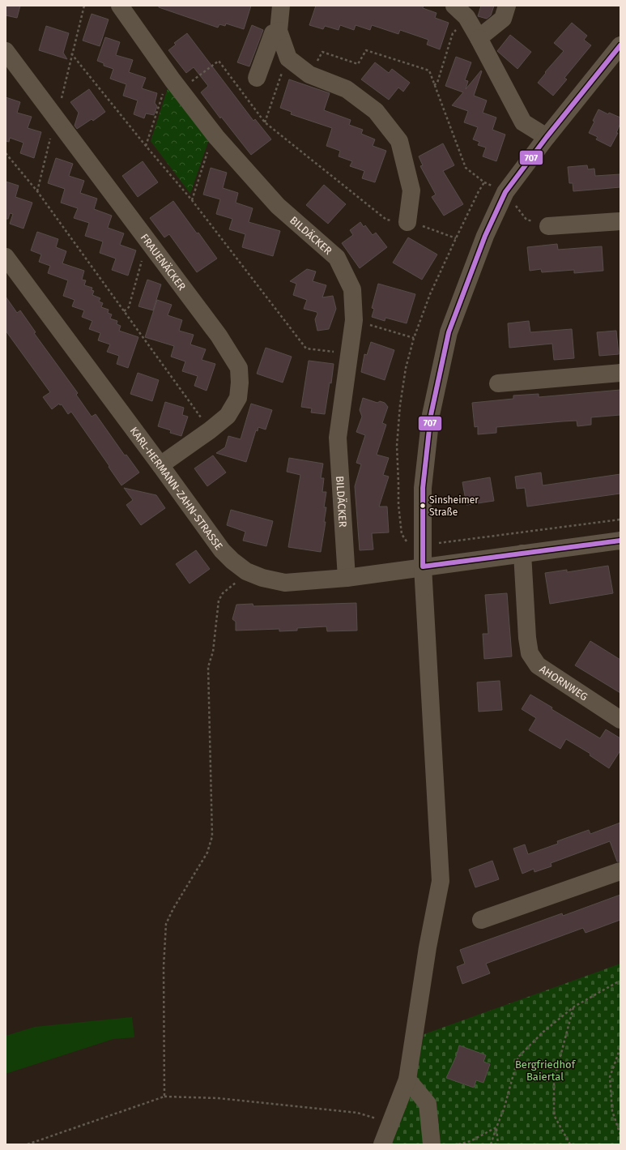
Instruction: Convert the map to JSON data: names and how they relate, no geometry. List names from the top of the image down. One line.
{"streets":{"street":["BILDÄCKER","FRAUENÄCKER","KARL-HERMANN-ZAHN-STRASSE","AHORNWEG"]},"crossings":[["BILDÄCKER","KARL-HERMANN-ZAHN-STRASSE"],["FRAUENÄCKER","KARL-HERMANN-ZAHN-STRASSE"],["KARL-HERMANN-ZAHN-STRASSE","AHORNWEG"]],"parks":["Bergfriedhof Baiertal"],"places":["Sinsheimer Straße"],"lines":["transit line 707"]}
